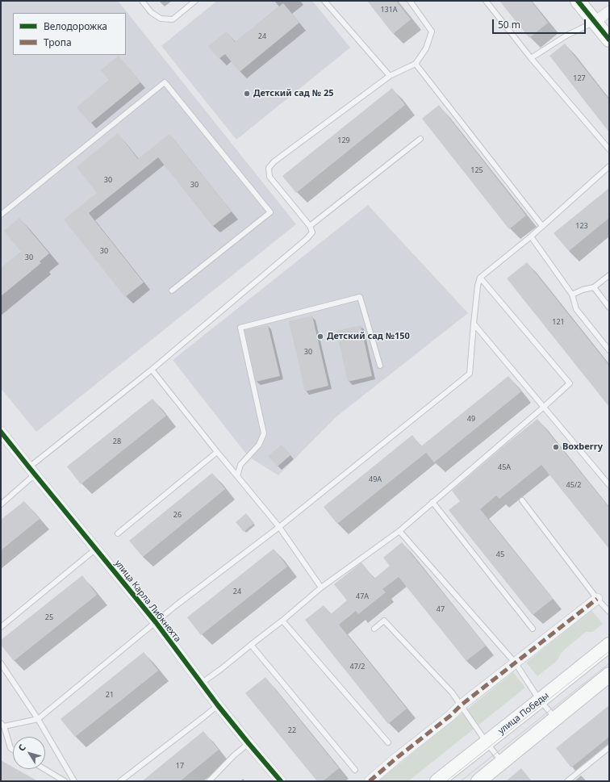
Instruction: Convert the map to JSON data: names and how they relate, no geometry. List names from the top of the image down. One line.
{"streets":{"main road":["улица Победы"],"street":["улица Карла Либкнехта"]},"places":["Детский сад № 25","Детский сад №150","Boxberry"],"house_numbers":["131А","24","127","129","125","30","30","123","30","30","121","30","49","28","45А","49А","45/2","26","45","24","47А","47","25","47/2","21","22","17"],"legend":["Велодорожка","Тропа"],"scale_bar":"50 m","north":"top left"}
